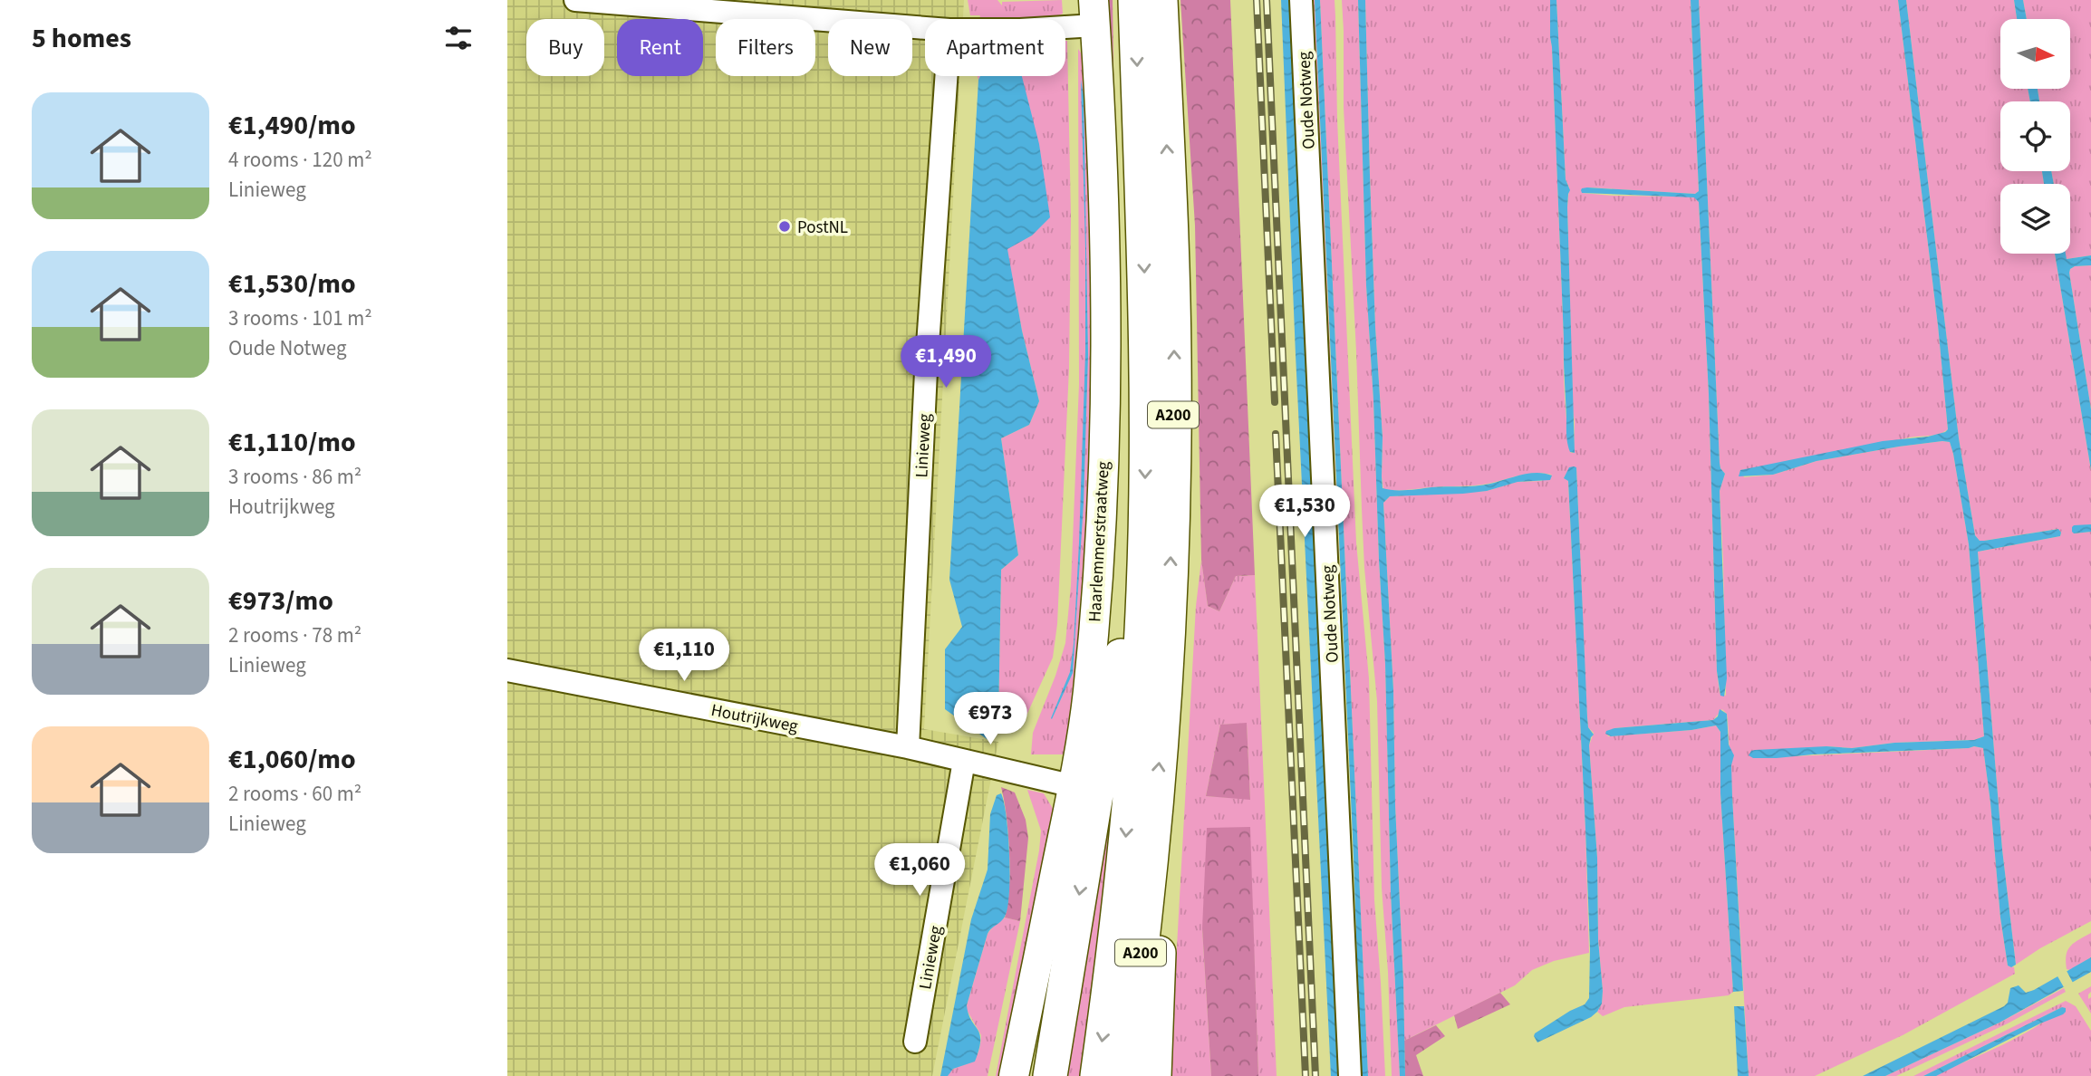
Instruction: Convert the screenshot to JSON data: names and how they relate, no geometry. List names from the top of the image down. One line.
{"streets":{"highway":["A200"],"main road":["Haarlemmerstraatweg"],"street":["Oude Notweg","Linieweg","Houtrijkweg"]},"crossings":[["Linieweg","Houtrijkweg"]],"places":["PostNL"],"north":"right","page":{"heading":"5 homes","chip":["Buy","Rent","Filters","New","Apartment"],"list":[{"name":"€1,490/mo","note":"4 rooms · 120 m² · Linieweg"},{"name":"€1,530/mo","note":"3 rooms · 101 m² · Oude Notweg"},{"name":"€1,110/mo","note":"3 rooms · 86 m² · Houtrijkweg"},{"name":"€973/mo","note":"2 rooms · 78 m² · Linieweg"},{"name":"€1,060/mo","note":"2 rooms · 60 m² · Linieweg"}],"price":["€1,490","€1,530","€1,110","€973","€1,060"]}}
